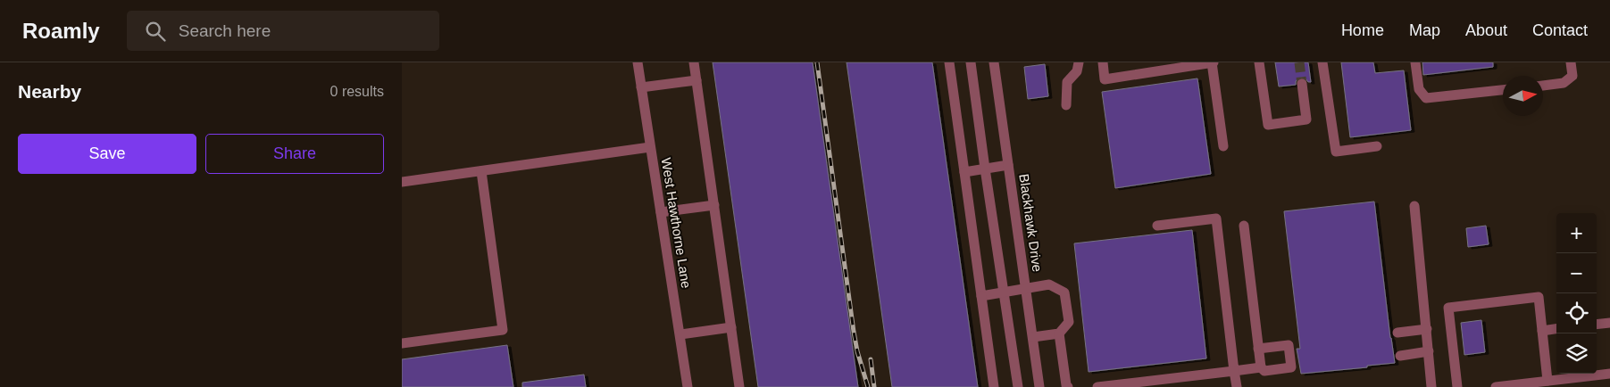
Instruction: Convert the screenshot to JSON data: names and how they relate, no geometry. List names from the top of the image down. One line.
{"streets":{"street":["West Hawthorne Lane","Blackhawk Drive"]},"north":"right","page":{"header":"Roamly","search":"Search here","nav":["Home","Map","About","Contact"],"heading":["Nearby","0 results"],"buttons":["Save","Share"],"map_buttons":["+","−"]}}
